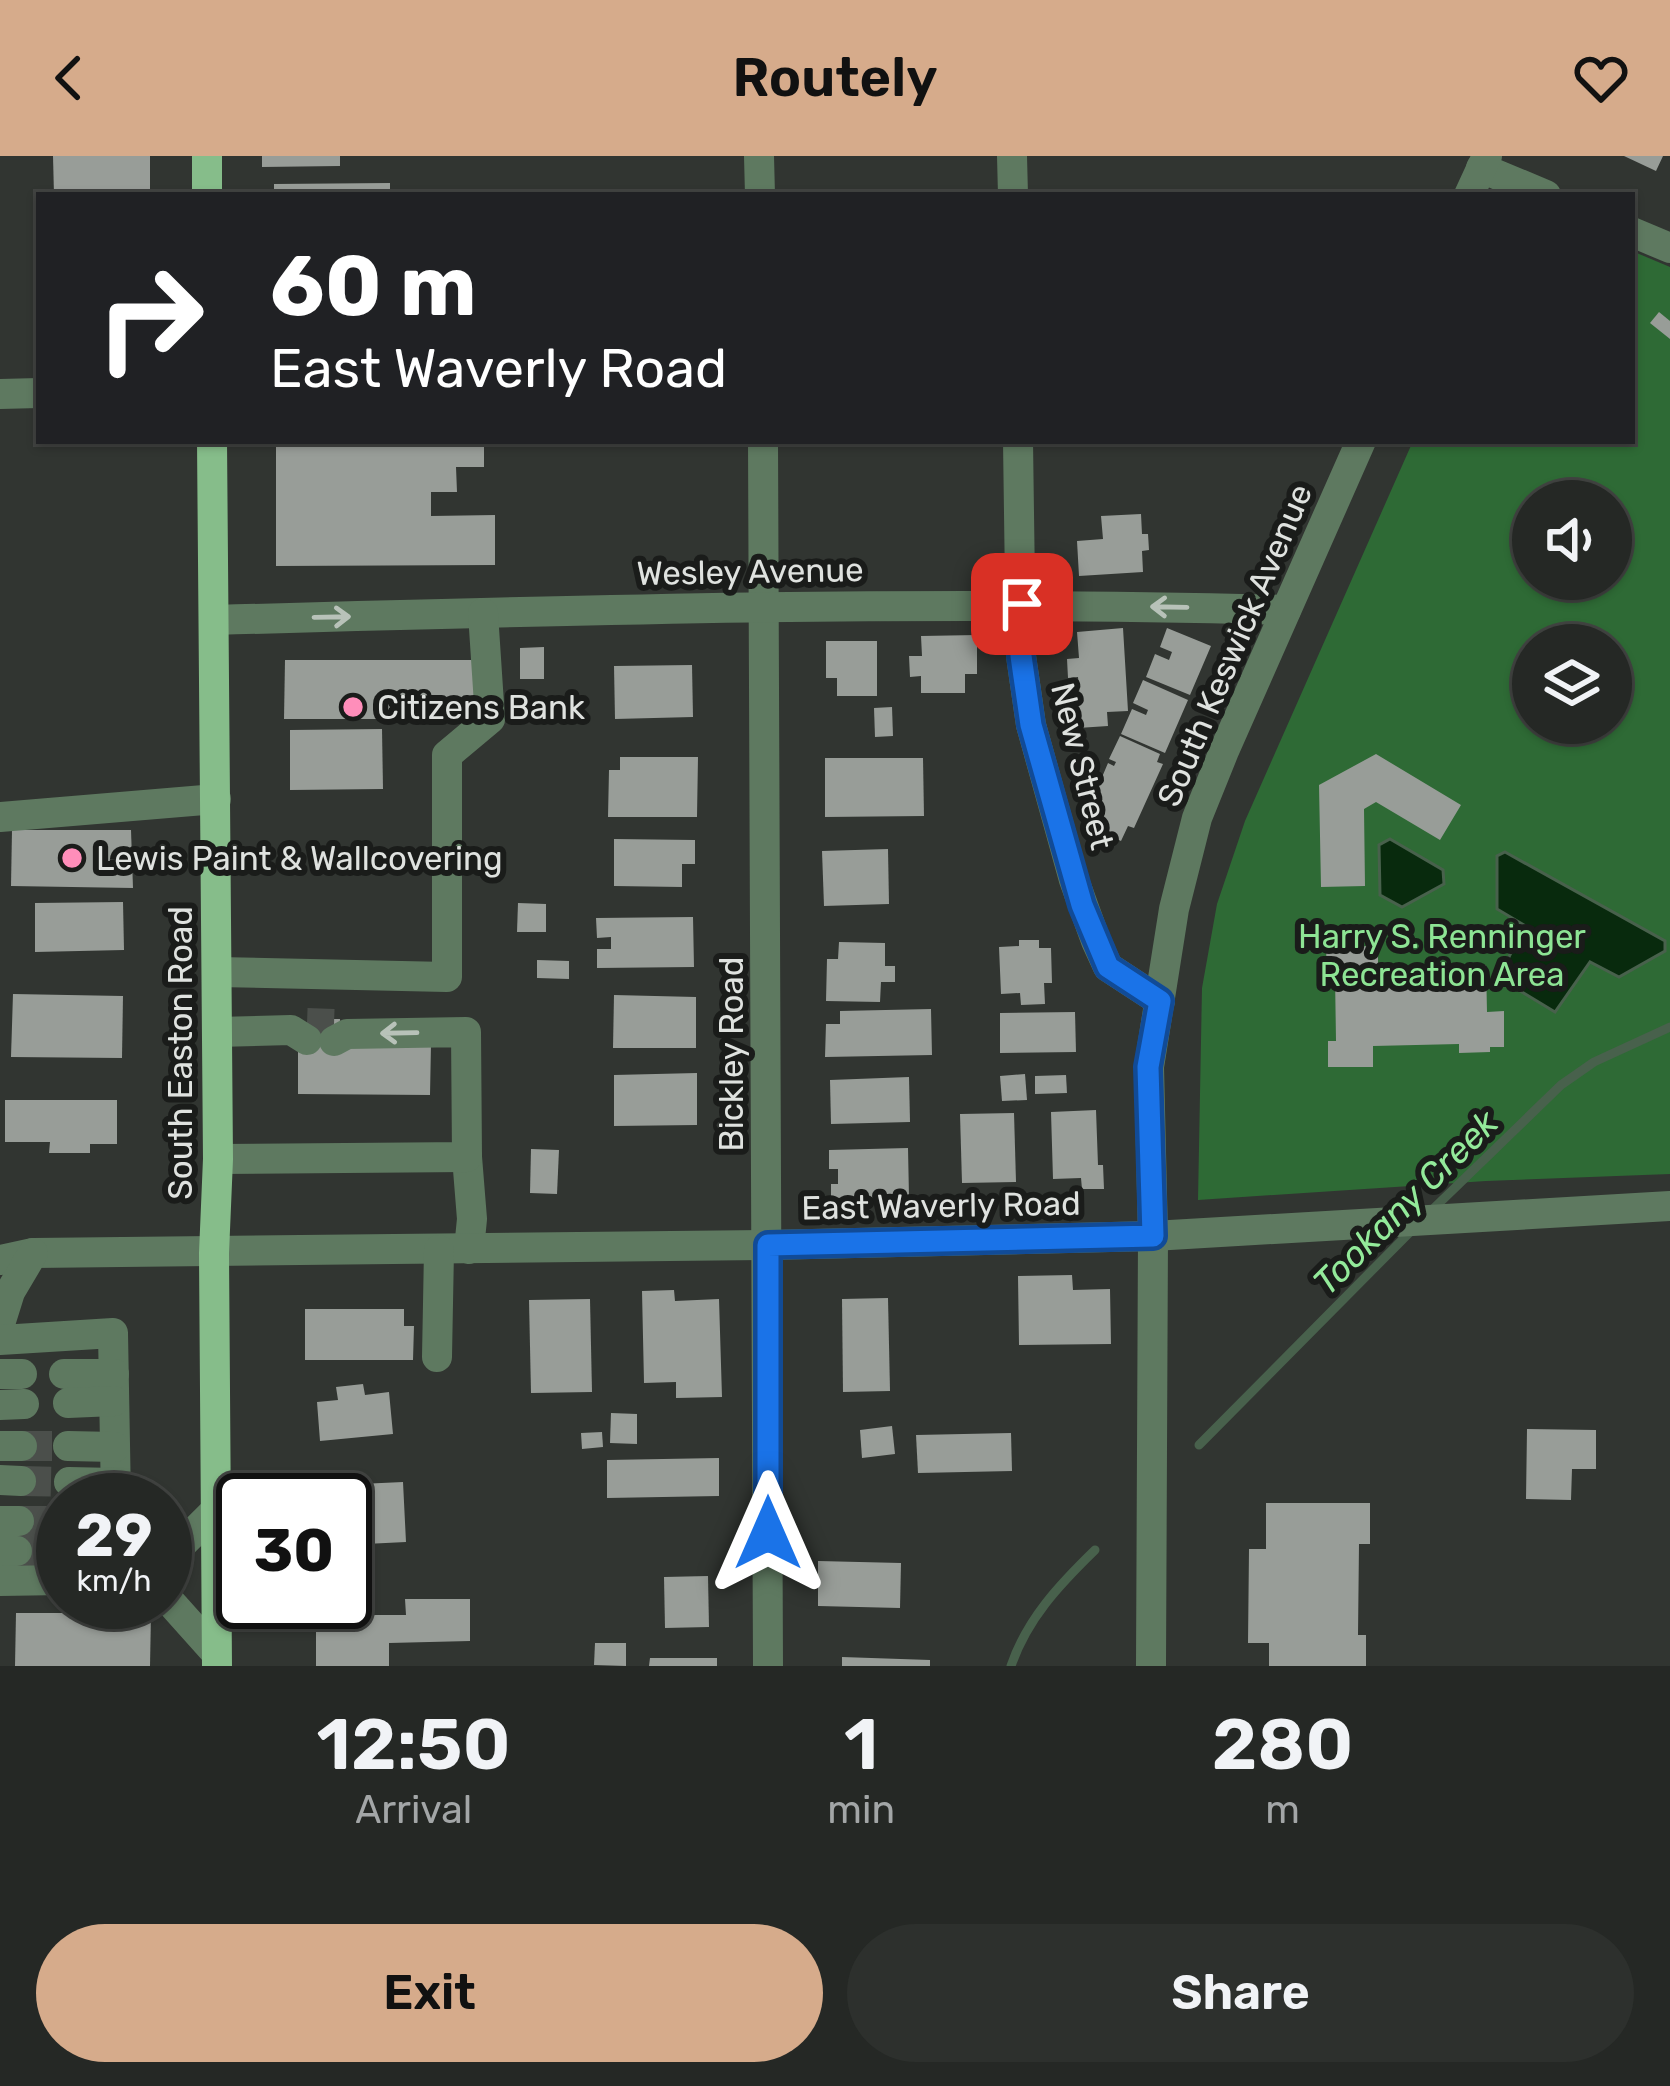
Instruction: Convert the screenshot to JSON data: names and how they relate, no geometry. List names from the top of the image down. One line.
{"streets":{"main road":["South Easton Road"],"street":["Wesley Avenue","South Keswick Avenue","New Street","Bickley Road","East Waverly Road"]},"crossings":[["Wesley Avenue","South Keswick Avenue"],["Wesley Avenue","New Street"],["Wesley Avenue","South Easton Road"],["Wesley Avenue","Bickley Road"],["South Keswick Avenue","New Street"],["South Keswick Avenue","East Waverly Road"],["South Easton Road","East Waverly Road"],["Bickley Road","East Waverly Road"]],"water":["Tookany Creek"],"parks":["Harry S. Renninger Recreation Area"],"places":["Citizens Bank","Lewis Paint & Wallcovering"],"page":{"header":"Routely","turn":["60 m","East Waverly Road"],"speed":"29 km/h","limit":"30","eta":["12:50","Arrival","1","min","280","m"],"buttons":["Exit","Share"]}}
